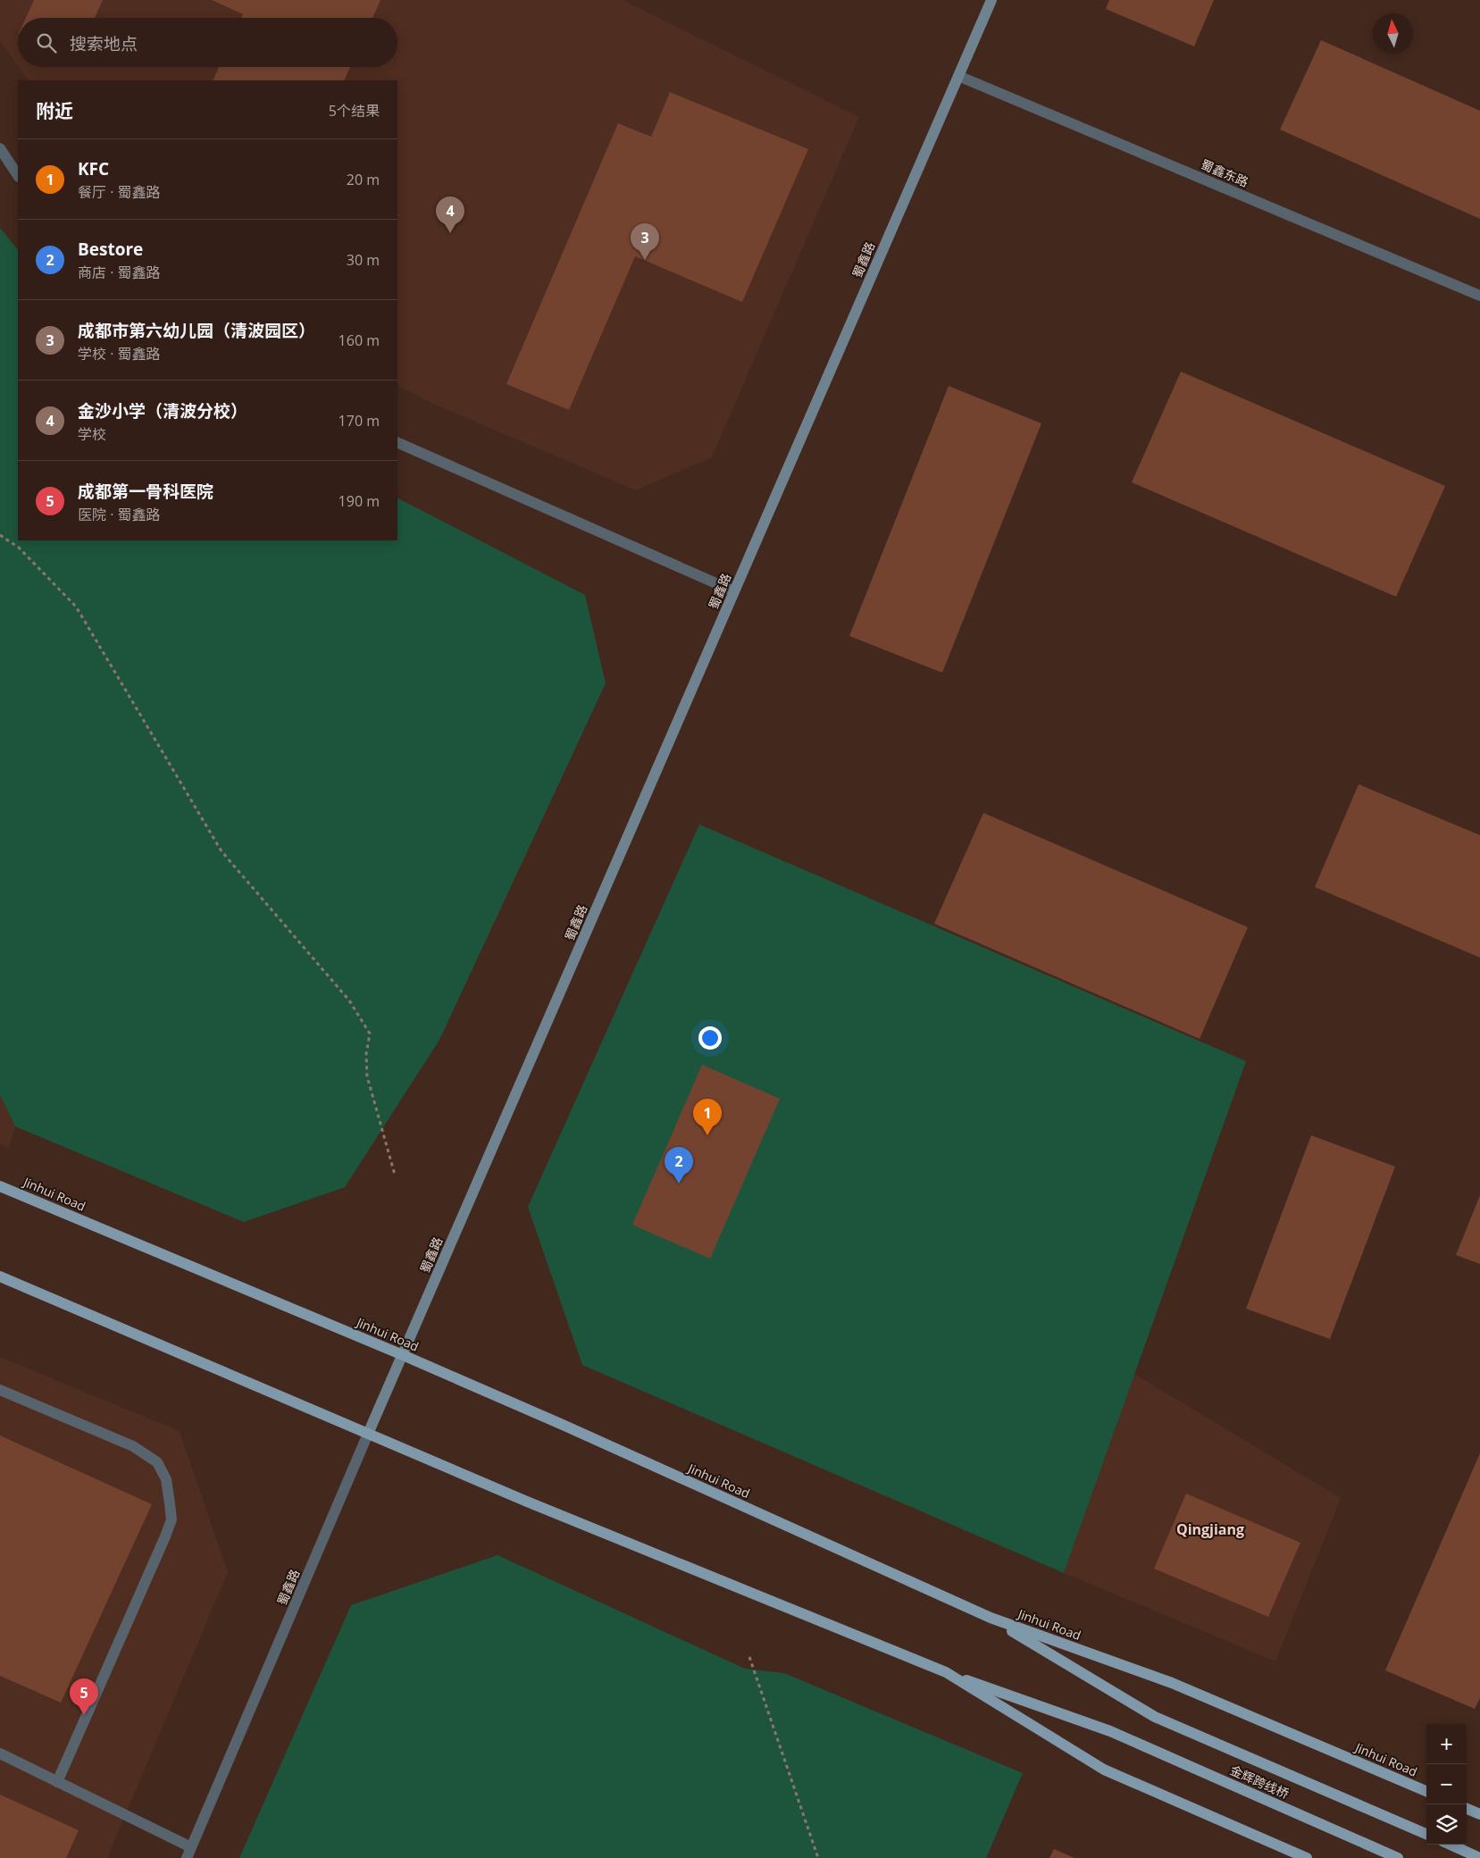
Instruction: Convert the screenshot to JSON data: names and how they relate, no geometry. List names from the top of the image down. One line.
{"streets":{"main road":["Jinhui Road","金辉跨线桥"],"street":["蜀鑫东路","蜀鑫路"]},"crossings":[["蜀鑫东路","蜀鑫路"],["蜀鑫路","Jinhui Road"],["Jinhui Road","金辉跨线桥"]],"districts":["Qingjiang"],"north":"top","page":{"search":"搜索地点","heading":["附近","5个结果"],"list":[{"mark":"1","name":"KFC","note":"餐厅 · 蜀鑫路","value":"20 m"},{"mark":"2","name":"Bestore","note":"商店 · 蜀鑫路","value":"30 m"},{"mark":"3","name":"成都市第六幼儿园（清波园区）","note":"学校 · 蜀鑫路","value":"160 m"},{"mark":"4","name":"金沙小学（清波分校）","note":"学校","value":"170 m"},{"mark":"5","name":"成都第一骨科医院","note":"医院 · 蜀鑫路","value":"190 m"}],"pins":["4","3","1","2","5"],"map_buttons":["+","−"]}}
